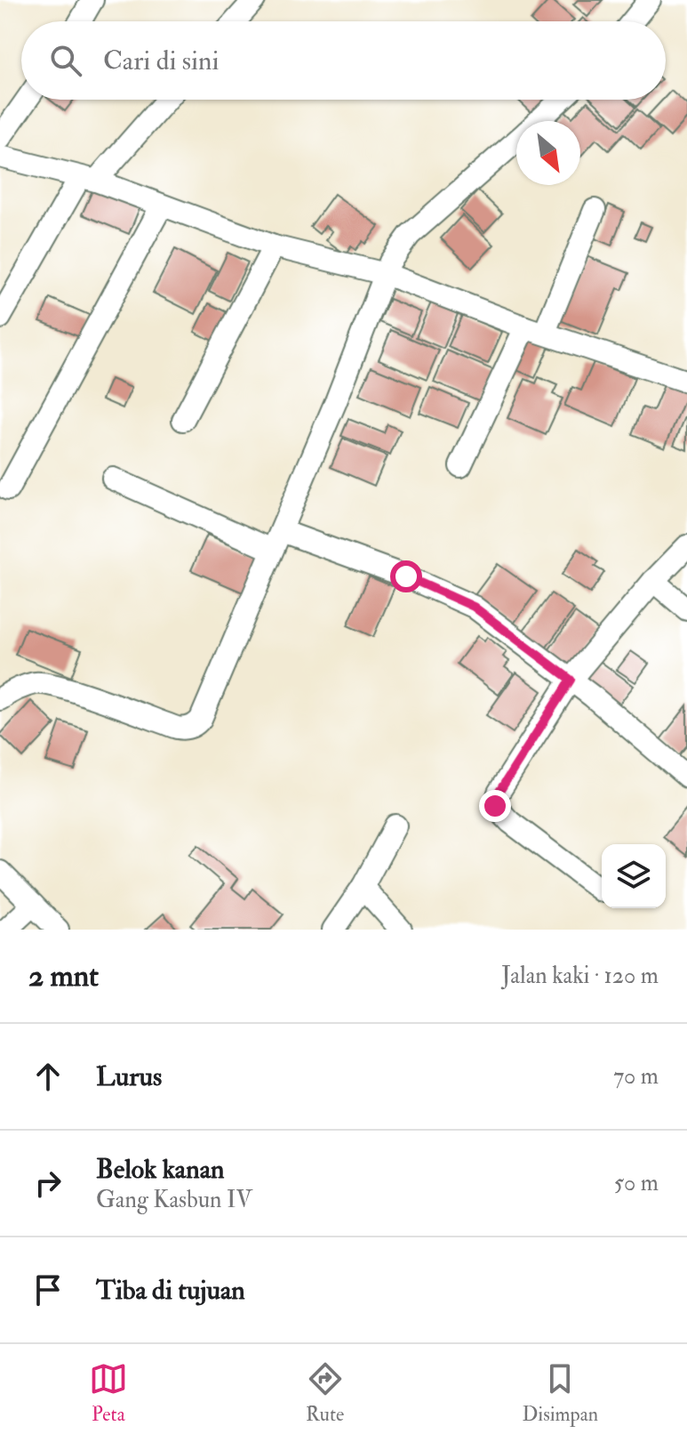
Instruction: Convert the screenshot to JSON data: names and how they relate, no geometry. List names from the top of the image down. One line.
{"north":"bottom right","page":{"search":"Cari di sini","heading":["2 mnt","Jalan kaki · 120 m"],"list":[["Lurus","70 m"],["Belok kanan","Gang Kasbun IV","50 m"],"Tiba di tujuan"],"nav":["Peta","Rute","Disimpan"]}}
